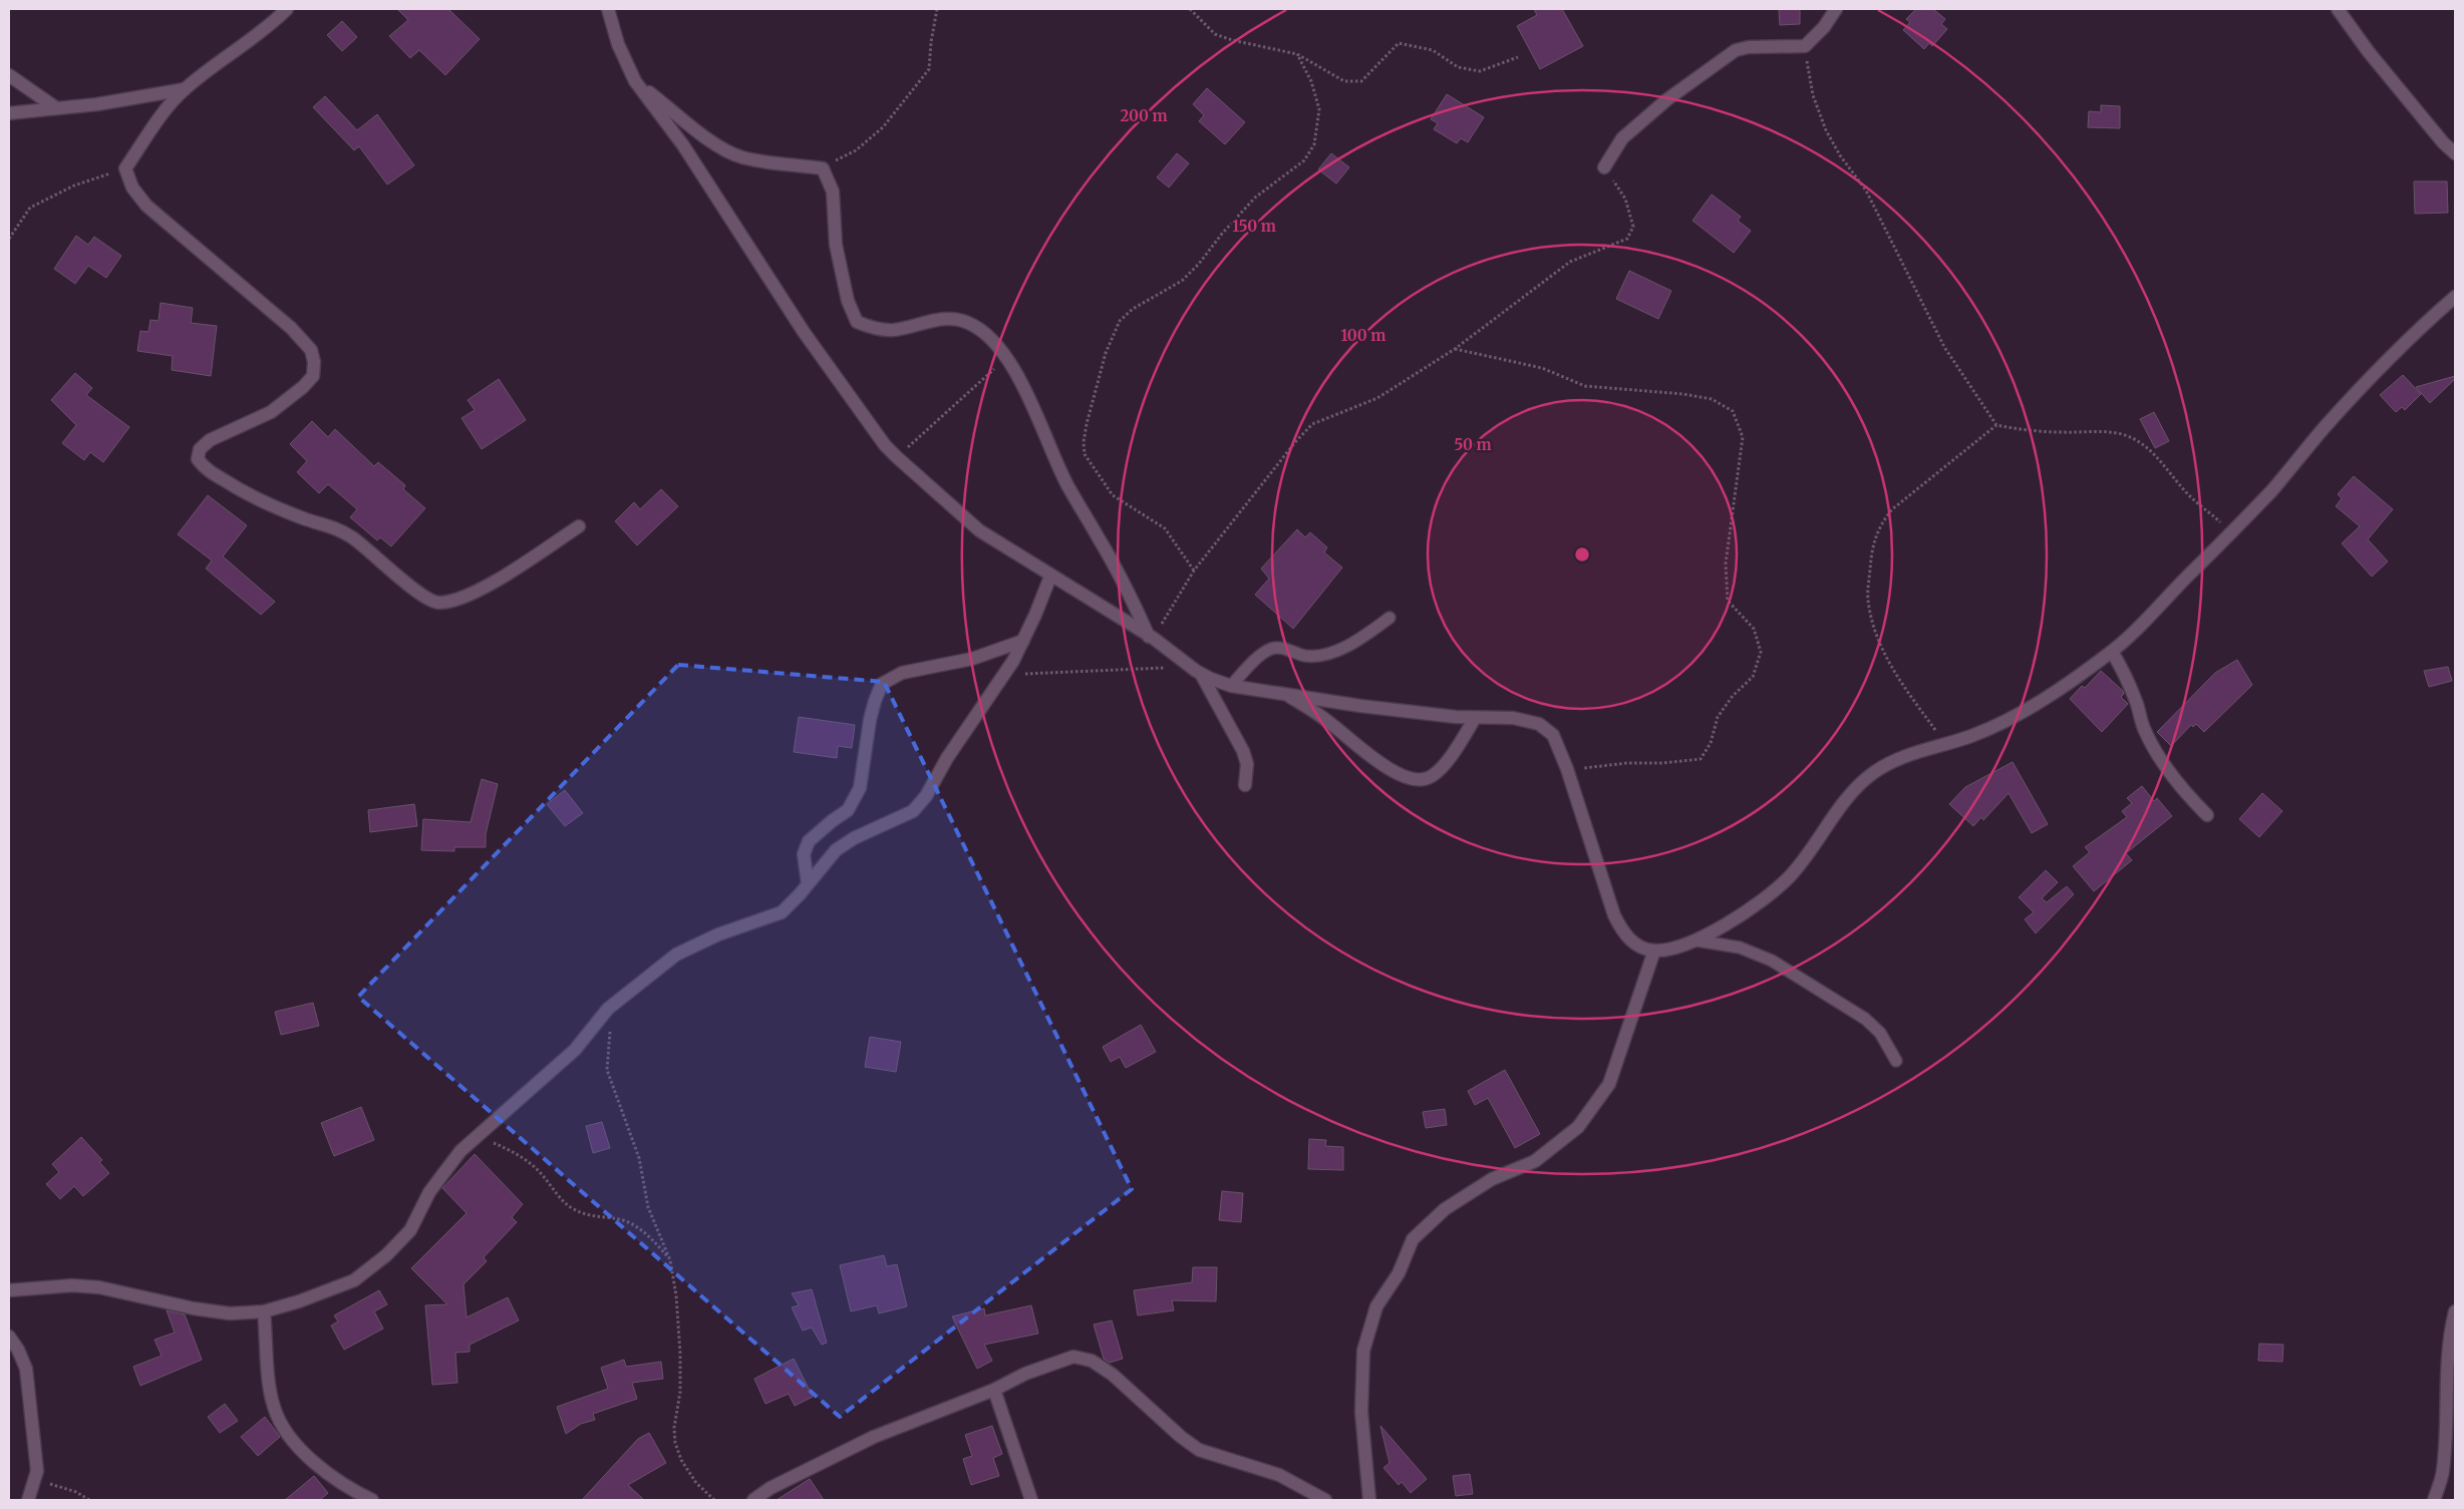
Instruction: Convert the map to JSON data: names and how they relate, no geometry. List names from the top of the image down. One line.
{"rings":["200 m","150 m","100 m","50 m"]}
